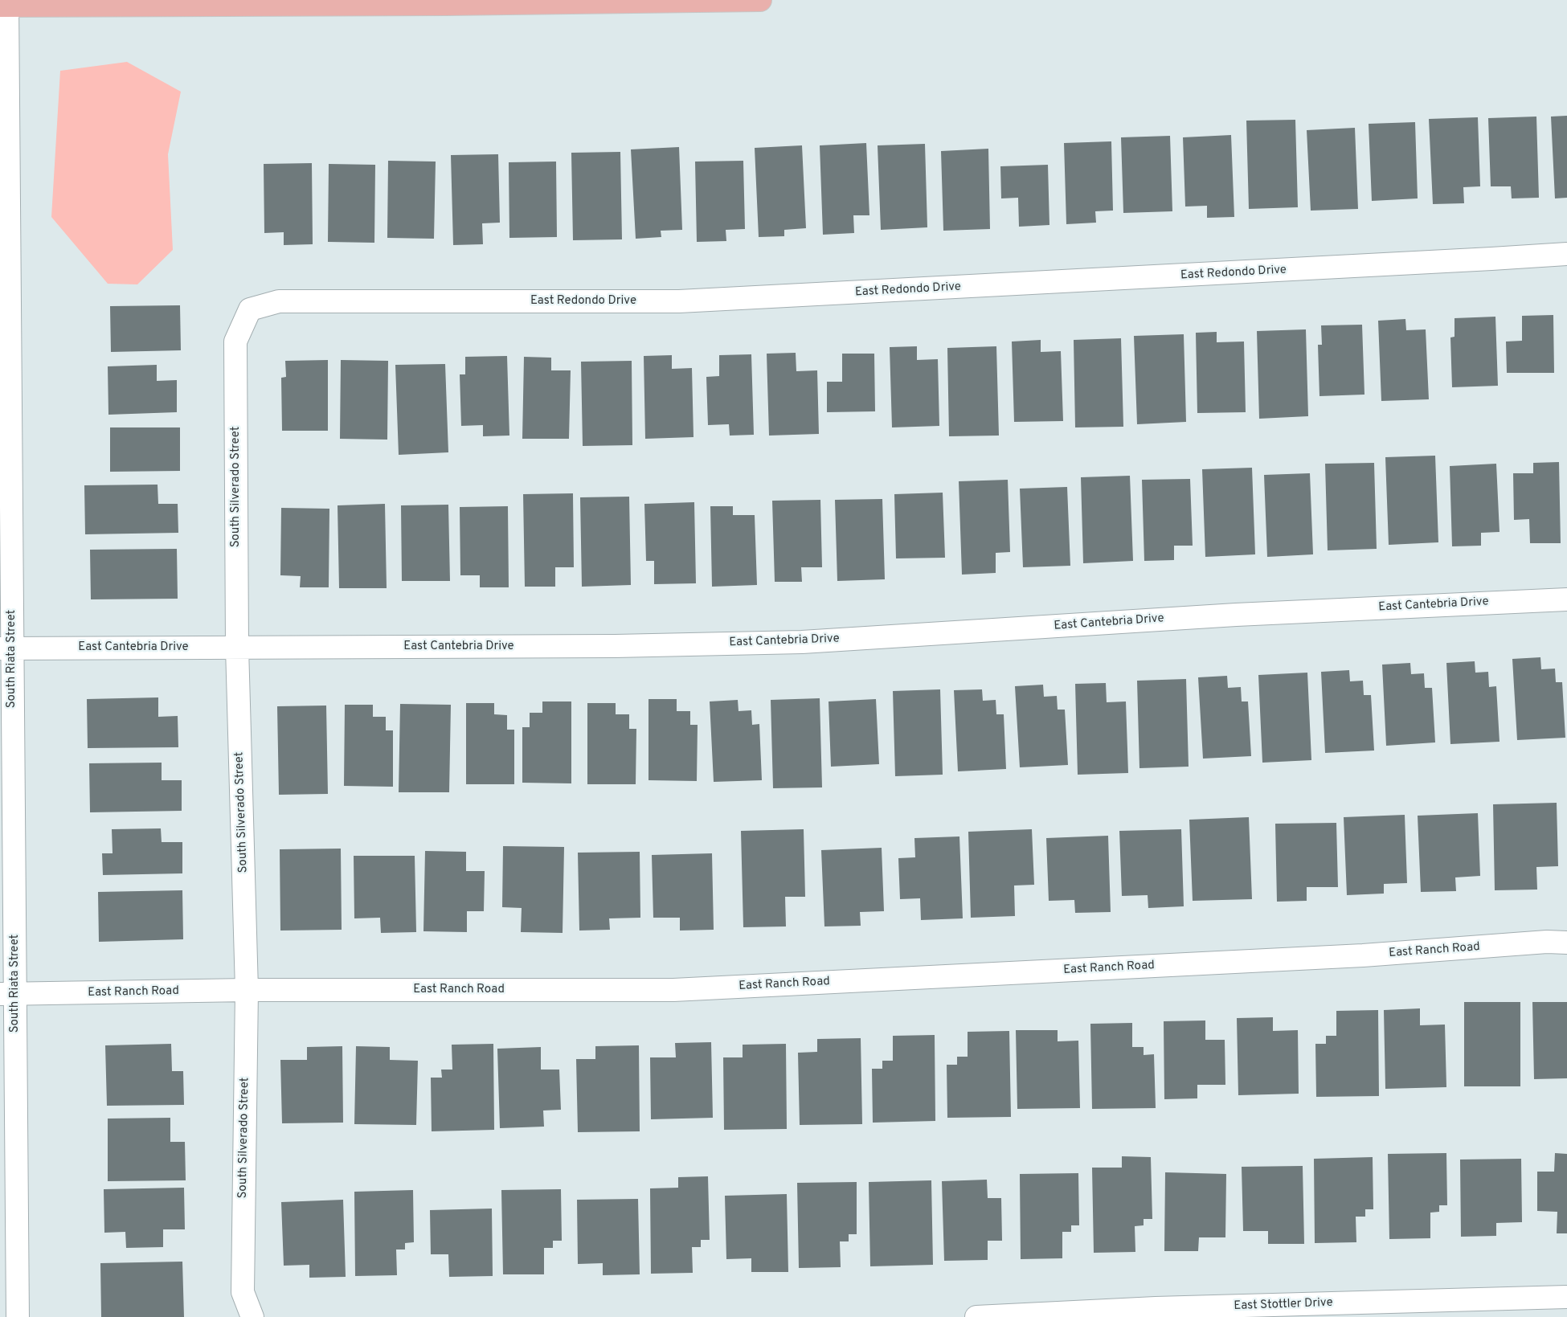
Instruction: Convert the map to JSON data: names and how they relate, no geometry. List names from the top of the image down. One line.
{"streets":{"street":["East Redondo Drive","South Silverado Street","East Cantebria Drive","South Riata Street","East Ranch Road","East Stottler Drive"]},"crossings":[["East Redondo Drive","South Silverado Street"],["South Silverado Street","East Cantebria Drive"],["South Silverado Street","East Ranch Road"],["East Cantebria Drive","South Riata Street"],["South Riata Street","East Ranch Road"]]}
